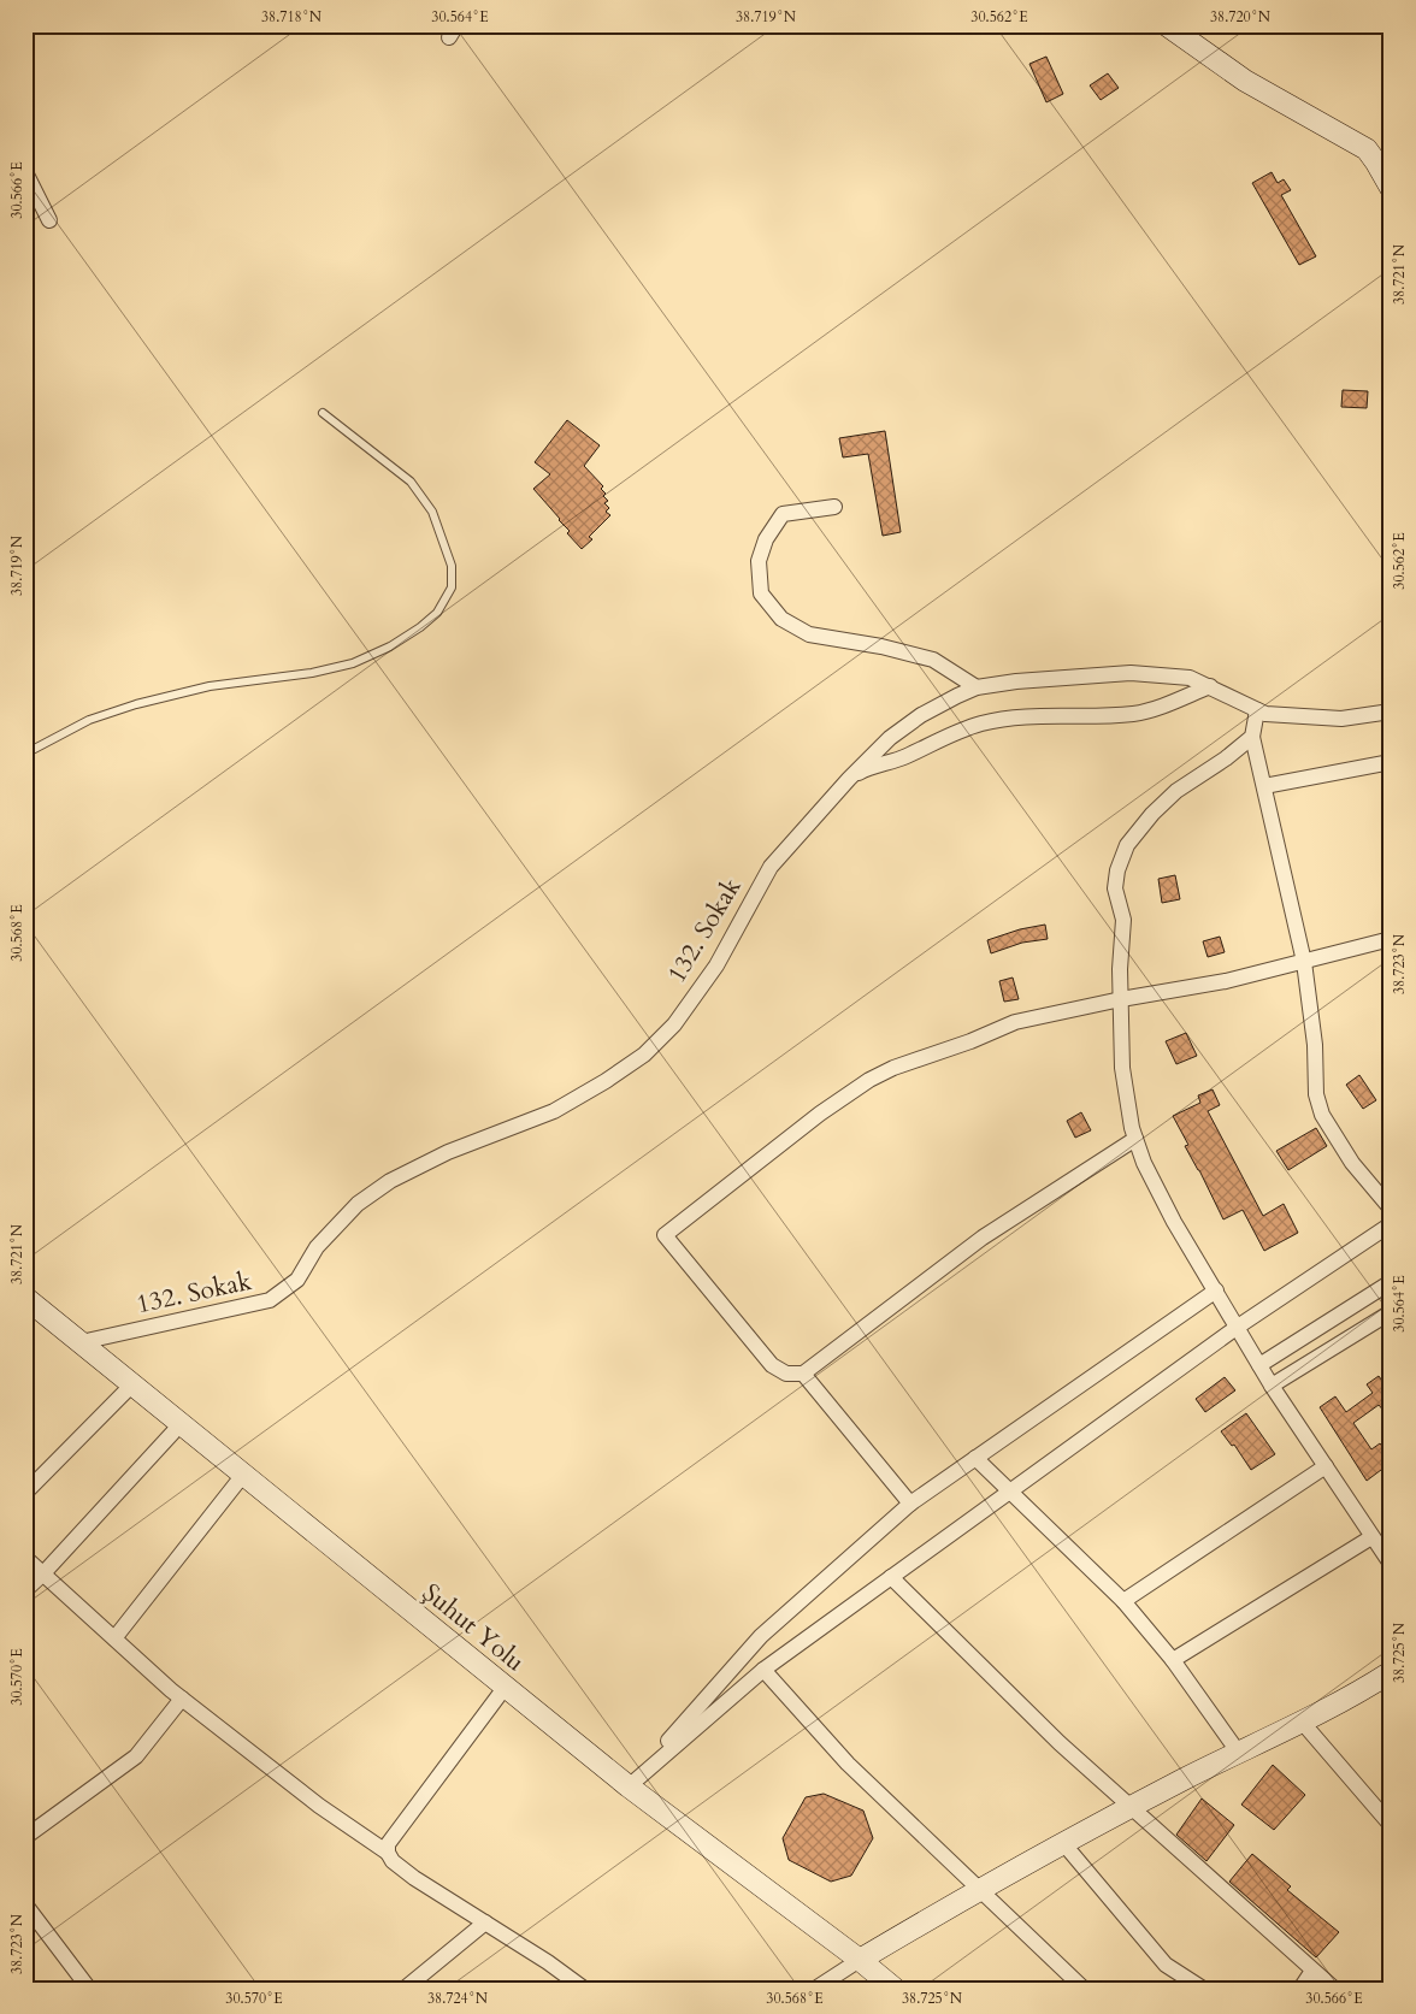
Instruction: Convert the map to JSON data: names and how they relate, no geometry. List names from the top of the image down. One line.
{"streets":{"main road":["Şuhut Yolu"],"street":["132. Sokak"]},"crossings":[["132. Sokak","Şuhut Yolu"]],"coordinates":["38.718°N","30.564°E","38.719°N","30.562°E","38.720°N","30.566°E","38.721°N","30.568°E","38.723°N","38.725°N","30.570°E","38.724°N"]}
